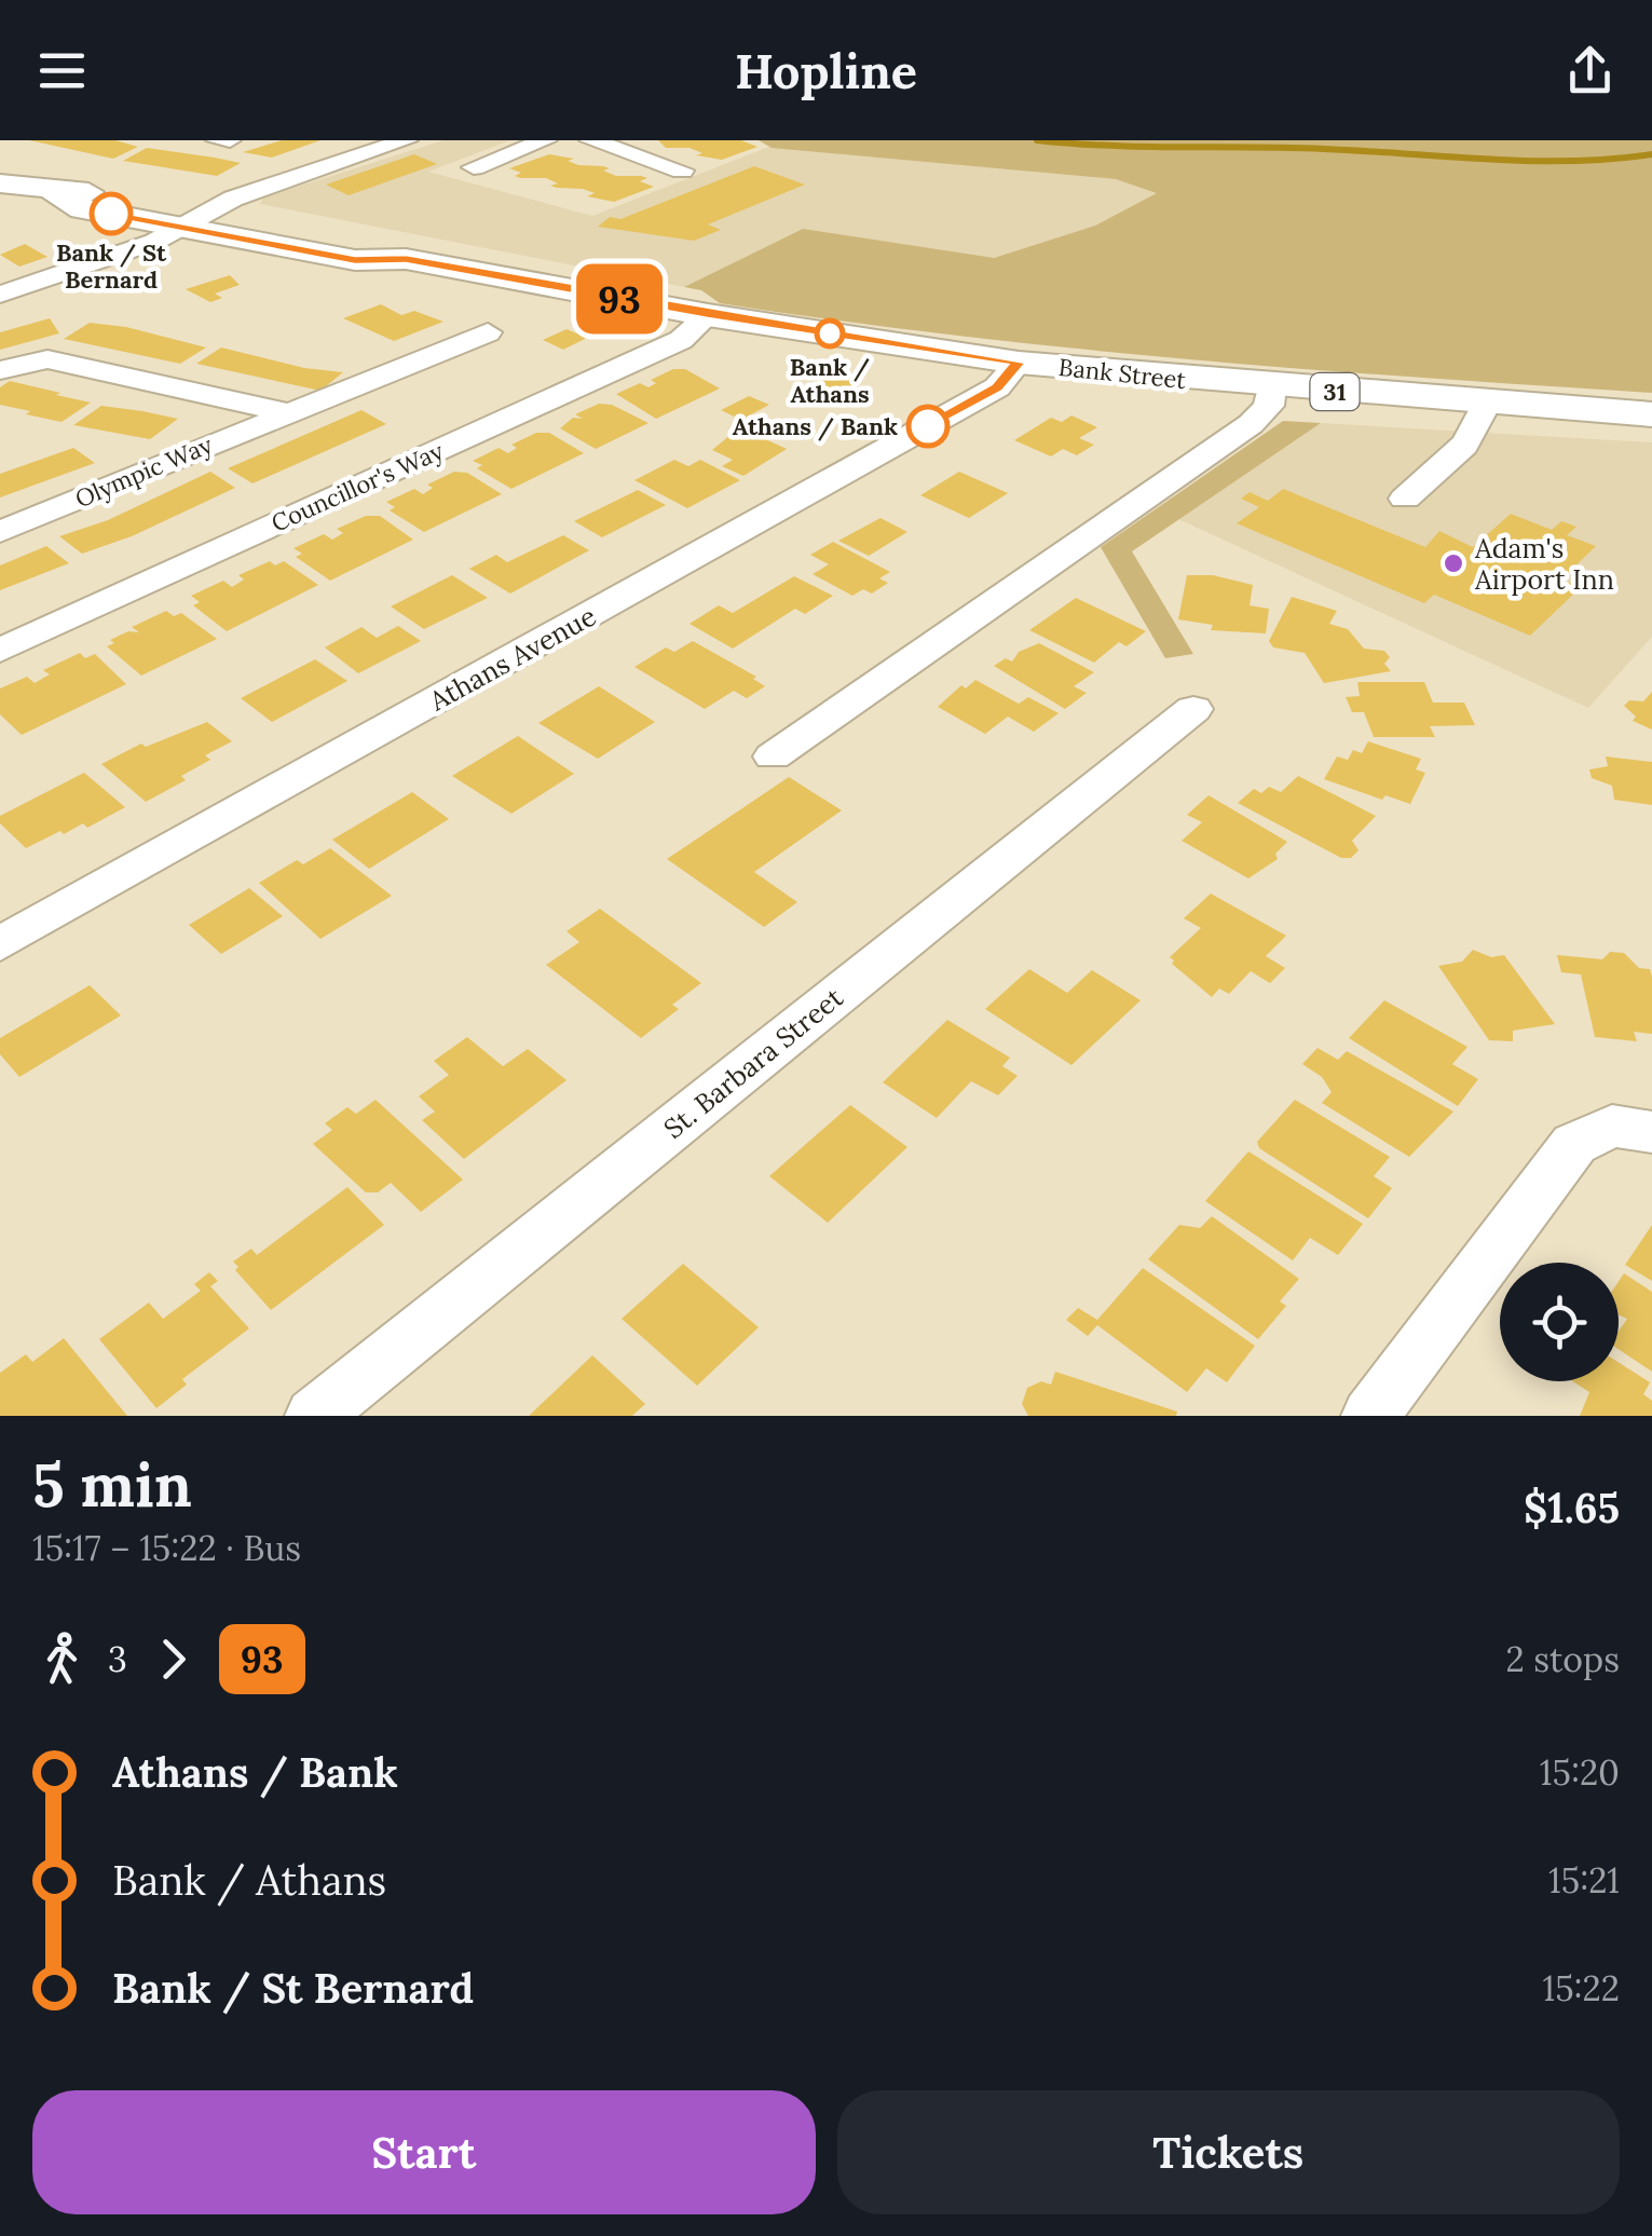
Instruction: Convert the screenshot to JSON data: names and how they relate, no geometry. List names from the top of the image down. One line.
{"streets":{"main road":["Bank Street","31"],"street":["Olympic Way","Councillor's Way","Athans Avenue","St. Barbara Street"]},"crossings":[["Bank Street","Councillor's Way"],["Bank Street","Athans Avenue"]],"places":["Bank / St Bernard","Bank / Athans","Athans / Bank","Adam's Airport Inn"],"lines":["bus line 93"],"page":{"header":"Hopline","on_map":"93","heading":["5 min","15:17 – 15:22 · Bus","$1.65"],"legs":["3","93","2 stops"],"list":[{"name":"Athans / Bank","value":"15:20"},{"name":"Bank / Athans","value":"15:21"},{"name":"Bank / St Bernard","value":"15:22"}],"buttons":["Start","Tickets"]}}
